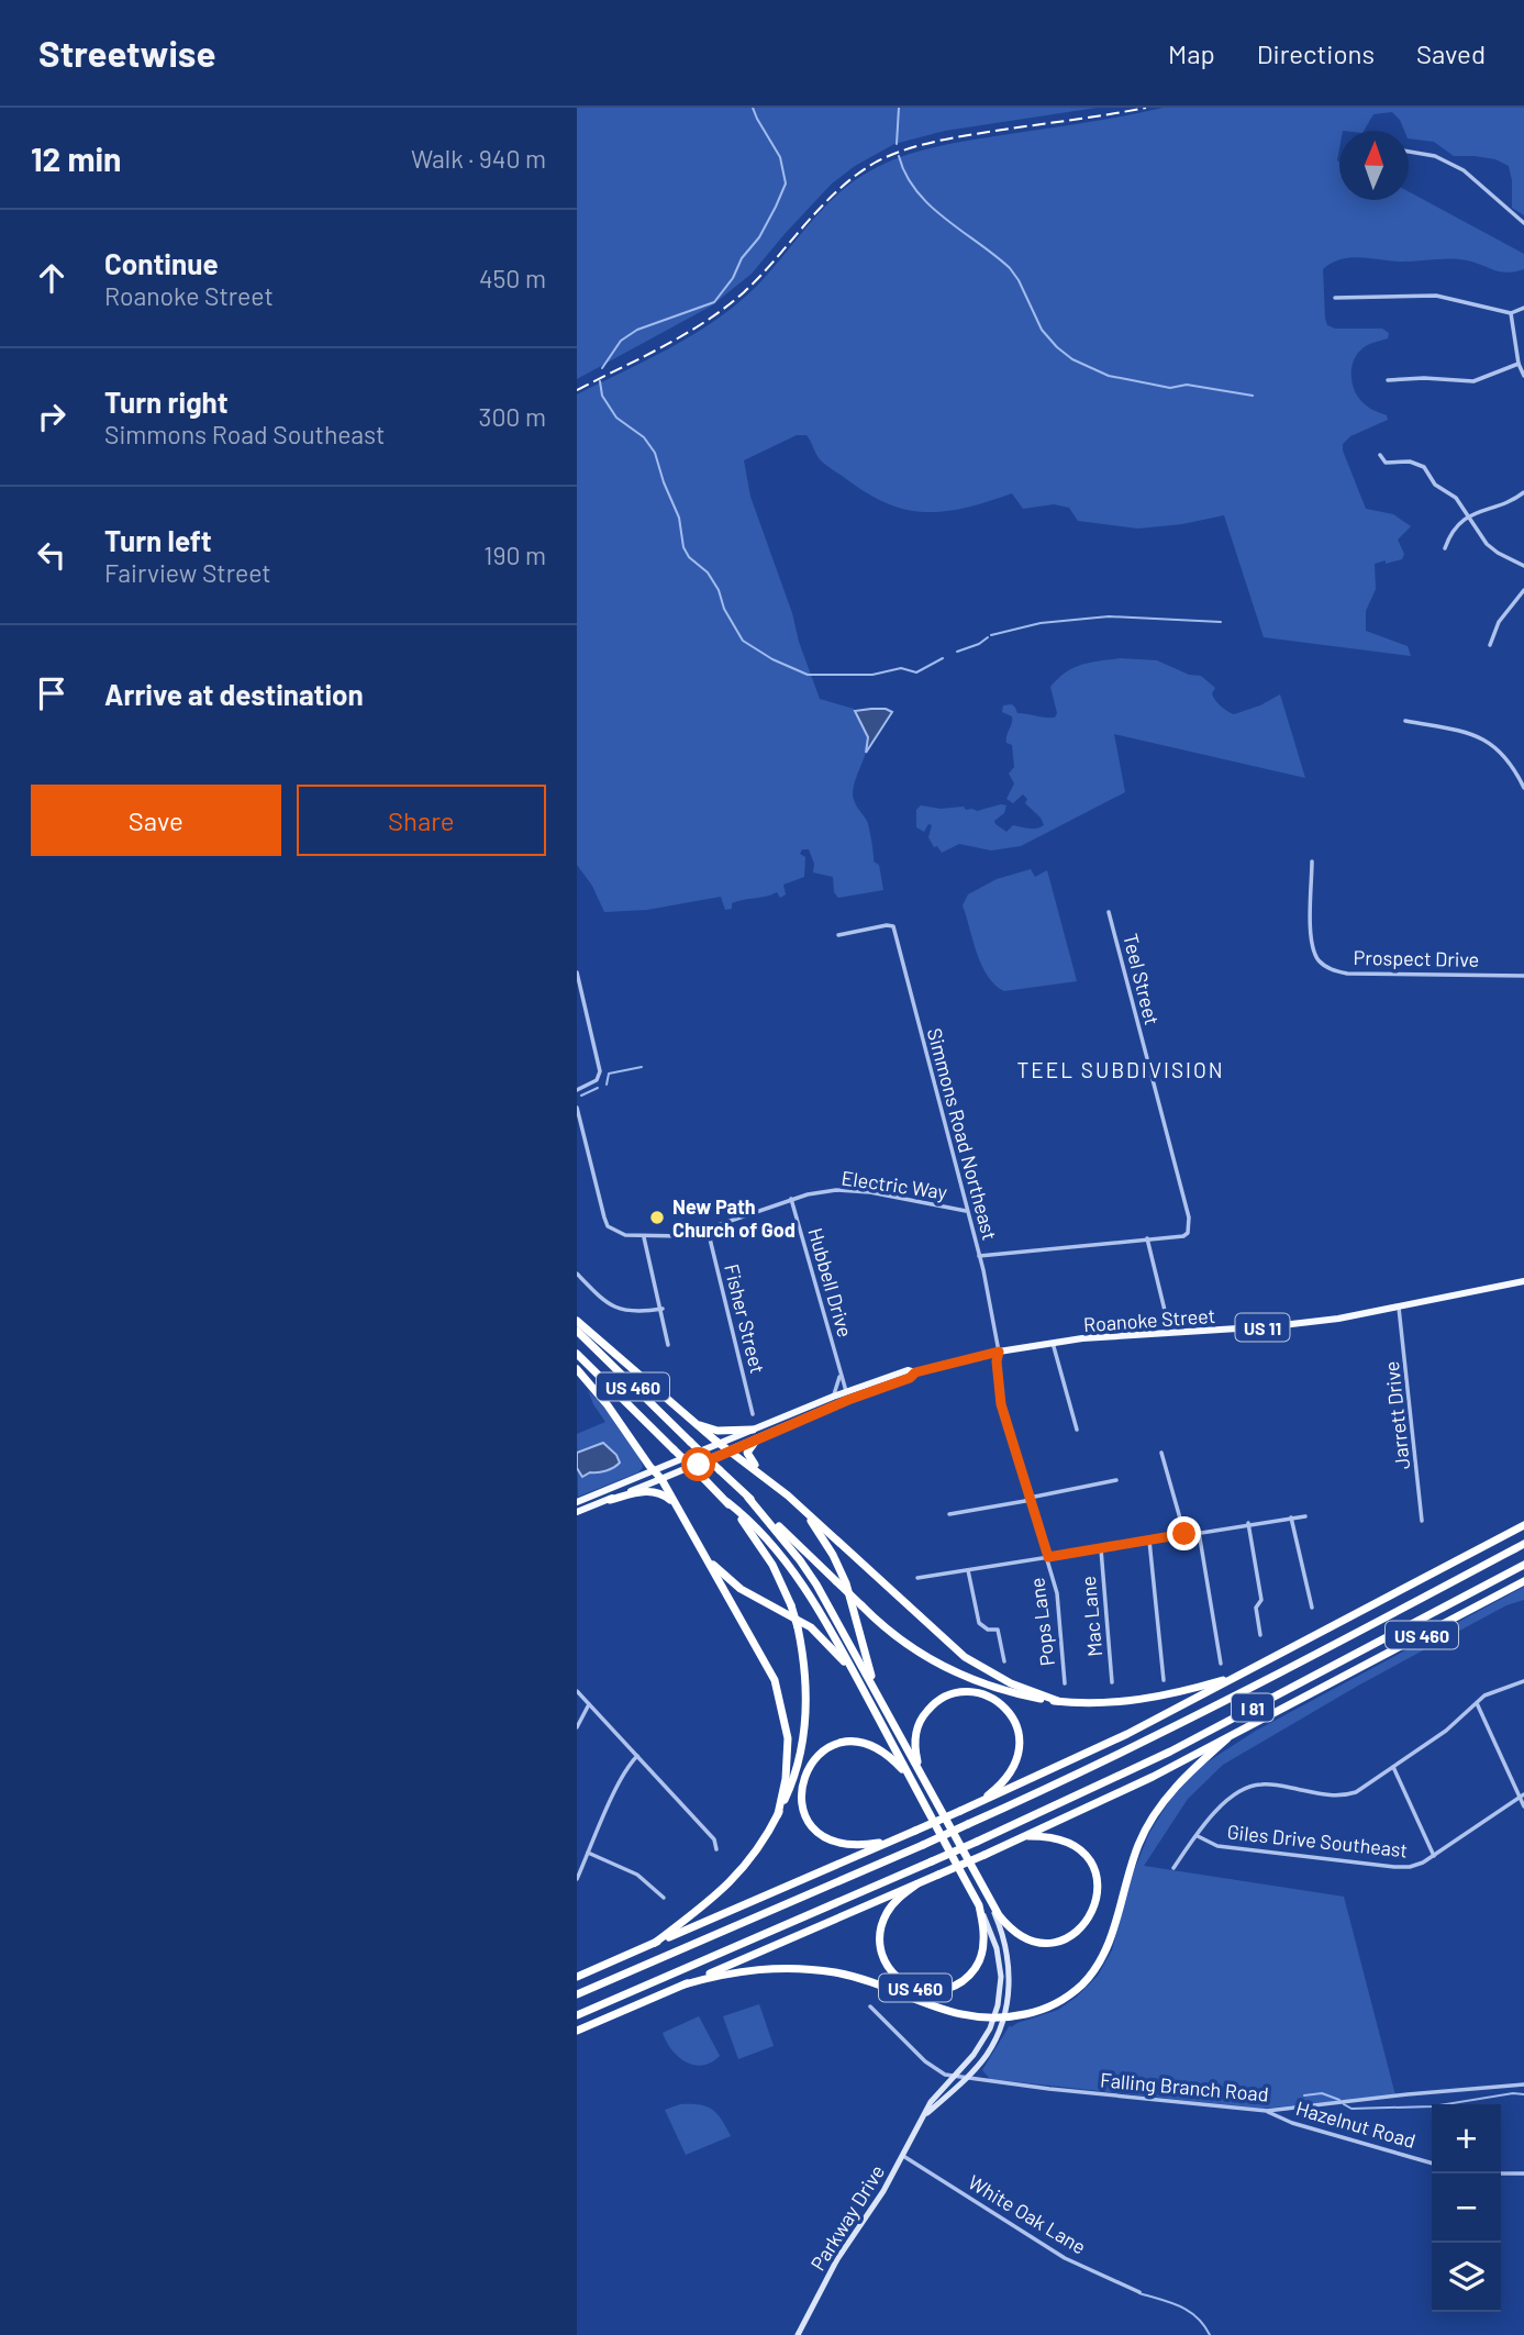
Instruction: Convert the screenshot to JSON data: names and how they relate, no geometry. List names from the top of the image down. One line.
{"streets":{"highway":["US 460","I 81"],"main road":["Roanoke Street","US 11"],"street":["Prospect Drive","Teel Street","Simmons Road Northeast","Electric Way","Hubbell Drive","Fisher Street","Jarrett Drive","Mac Lane","Pops Lane","Giles Drive Southeast","Falling Branch Road","Hazelnut Road","White Oak Lane","Parkway Drive"]},"crossings":[["Simmons Road Northeast","Electric Way"],["Simmons Road Northeast","Roanoke Street"],["Simmons Road Northeast","Pops Lane"],["Electric Way","Hubbell Drive"],["Electric Way","Fisher Street"],["Hubbell Drive","Roanoke Street"],["Roanoke Street","Jarrett Drive"],["US 460","Parkway Drive"],["Falling Branch Road","Hazelnut Road"],["Falling Branch Road","Parkway Drive"],["White Oak Lane","Parkway Drive"]],"districts":["TEEL SUBDIVISION"],"places":["New Path Church of God"],"north":"top","page":{"header":"Streetwise","nav":["Map","Directions","Saved"],"heading":["12 min","Walk · 940 m"],"list":[["Continue","Roanoke Street","450 m"],["Turn right","Simmons Road Southeast","300 m"],["Turn left","Fairview Street","190 m"],"Arrive at destination"],"buttons":["Save","Share"],"map_buttons":["+","−"]}}
